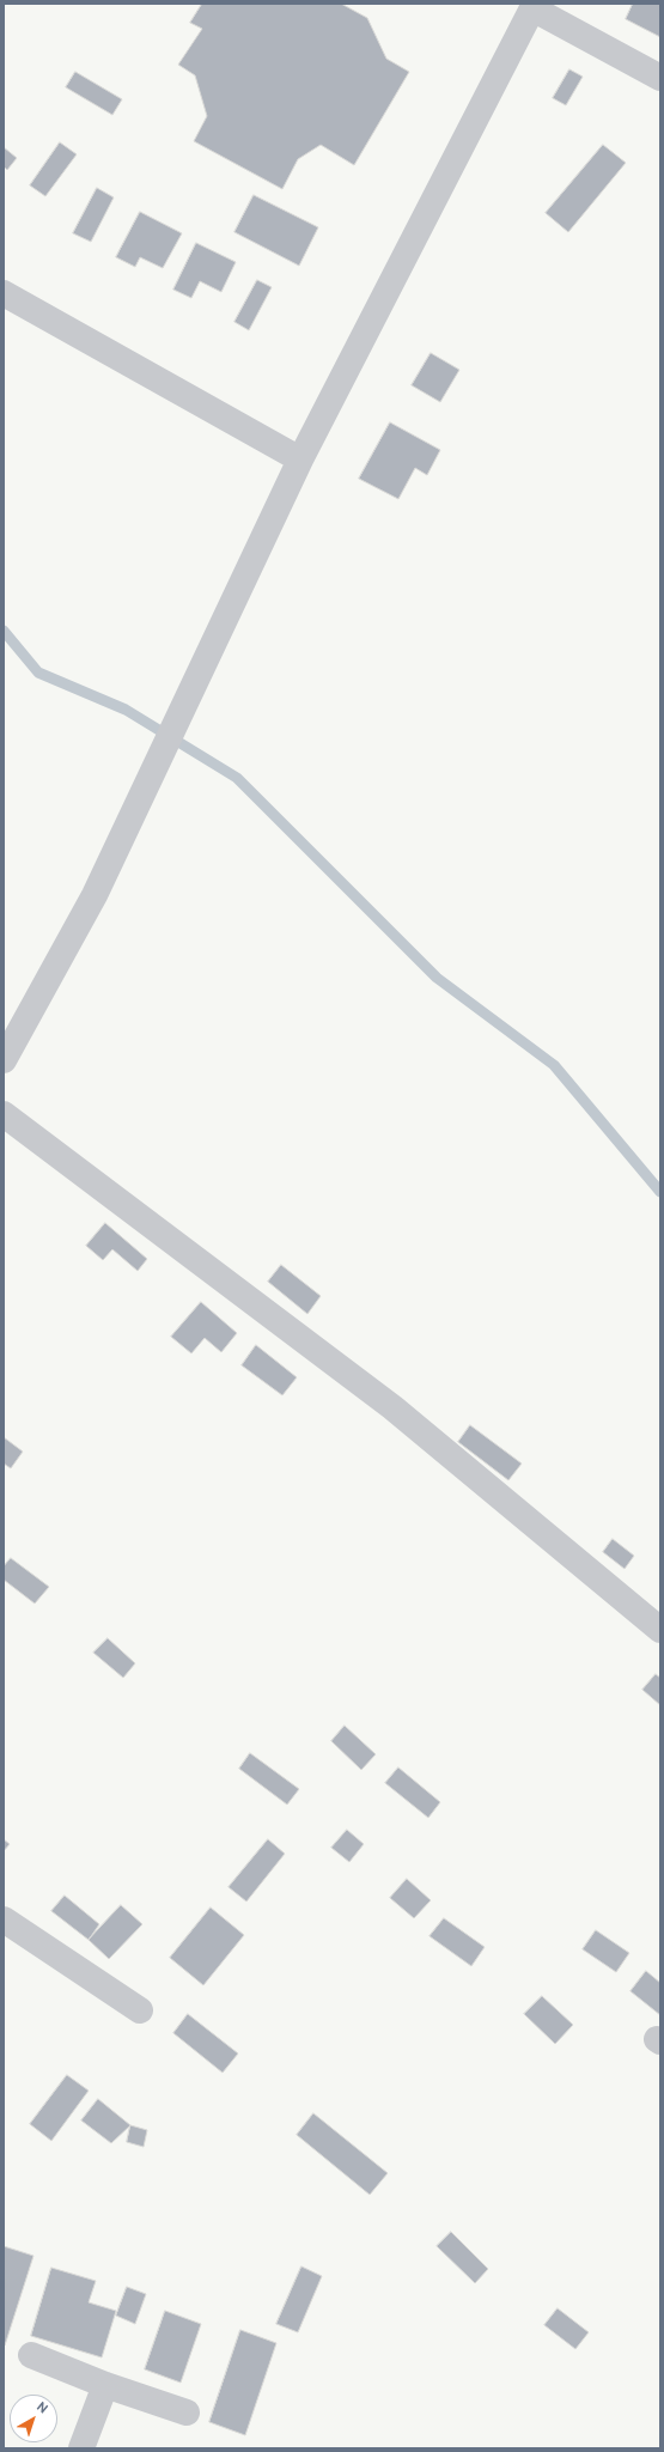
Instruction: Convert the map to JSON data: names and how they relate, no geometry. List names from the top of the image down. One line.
{"north":"top right"}
